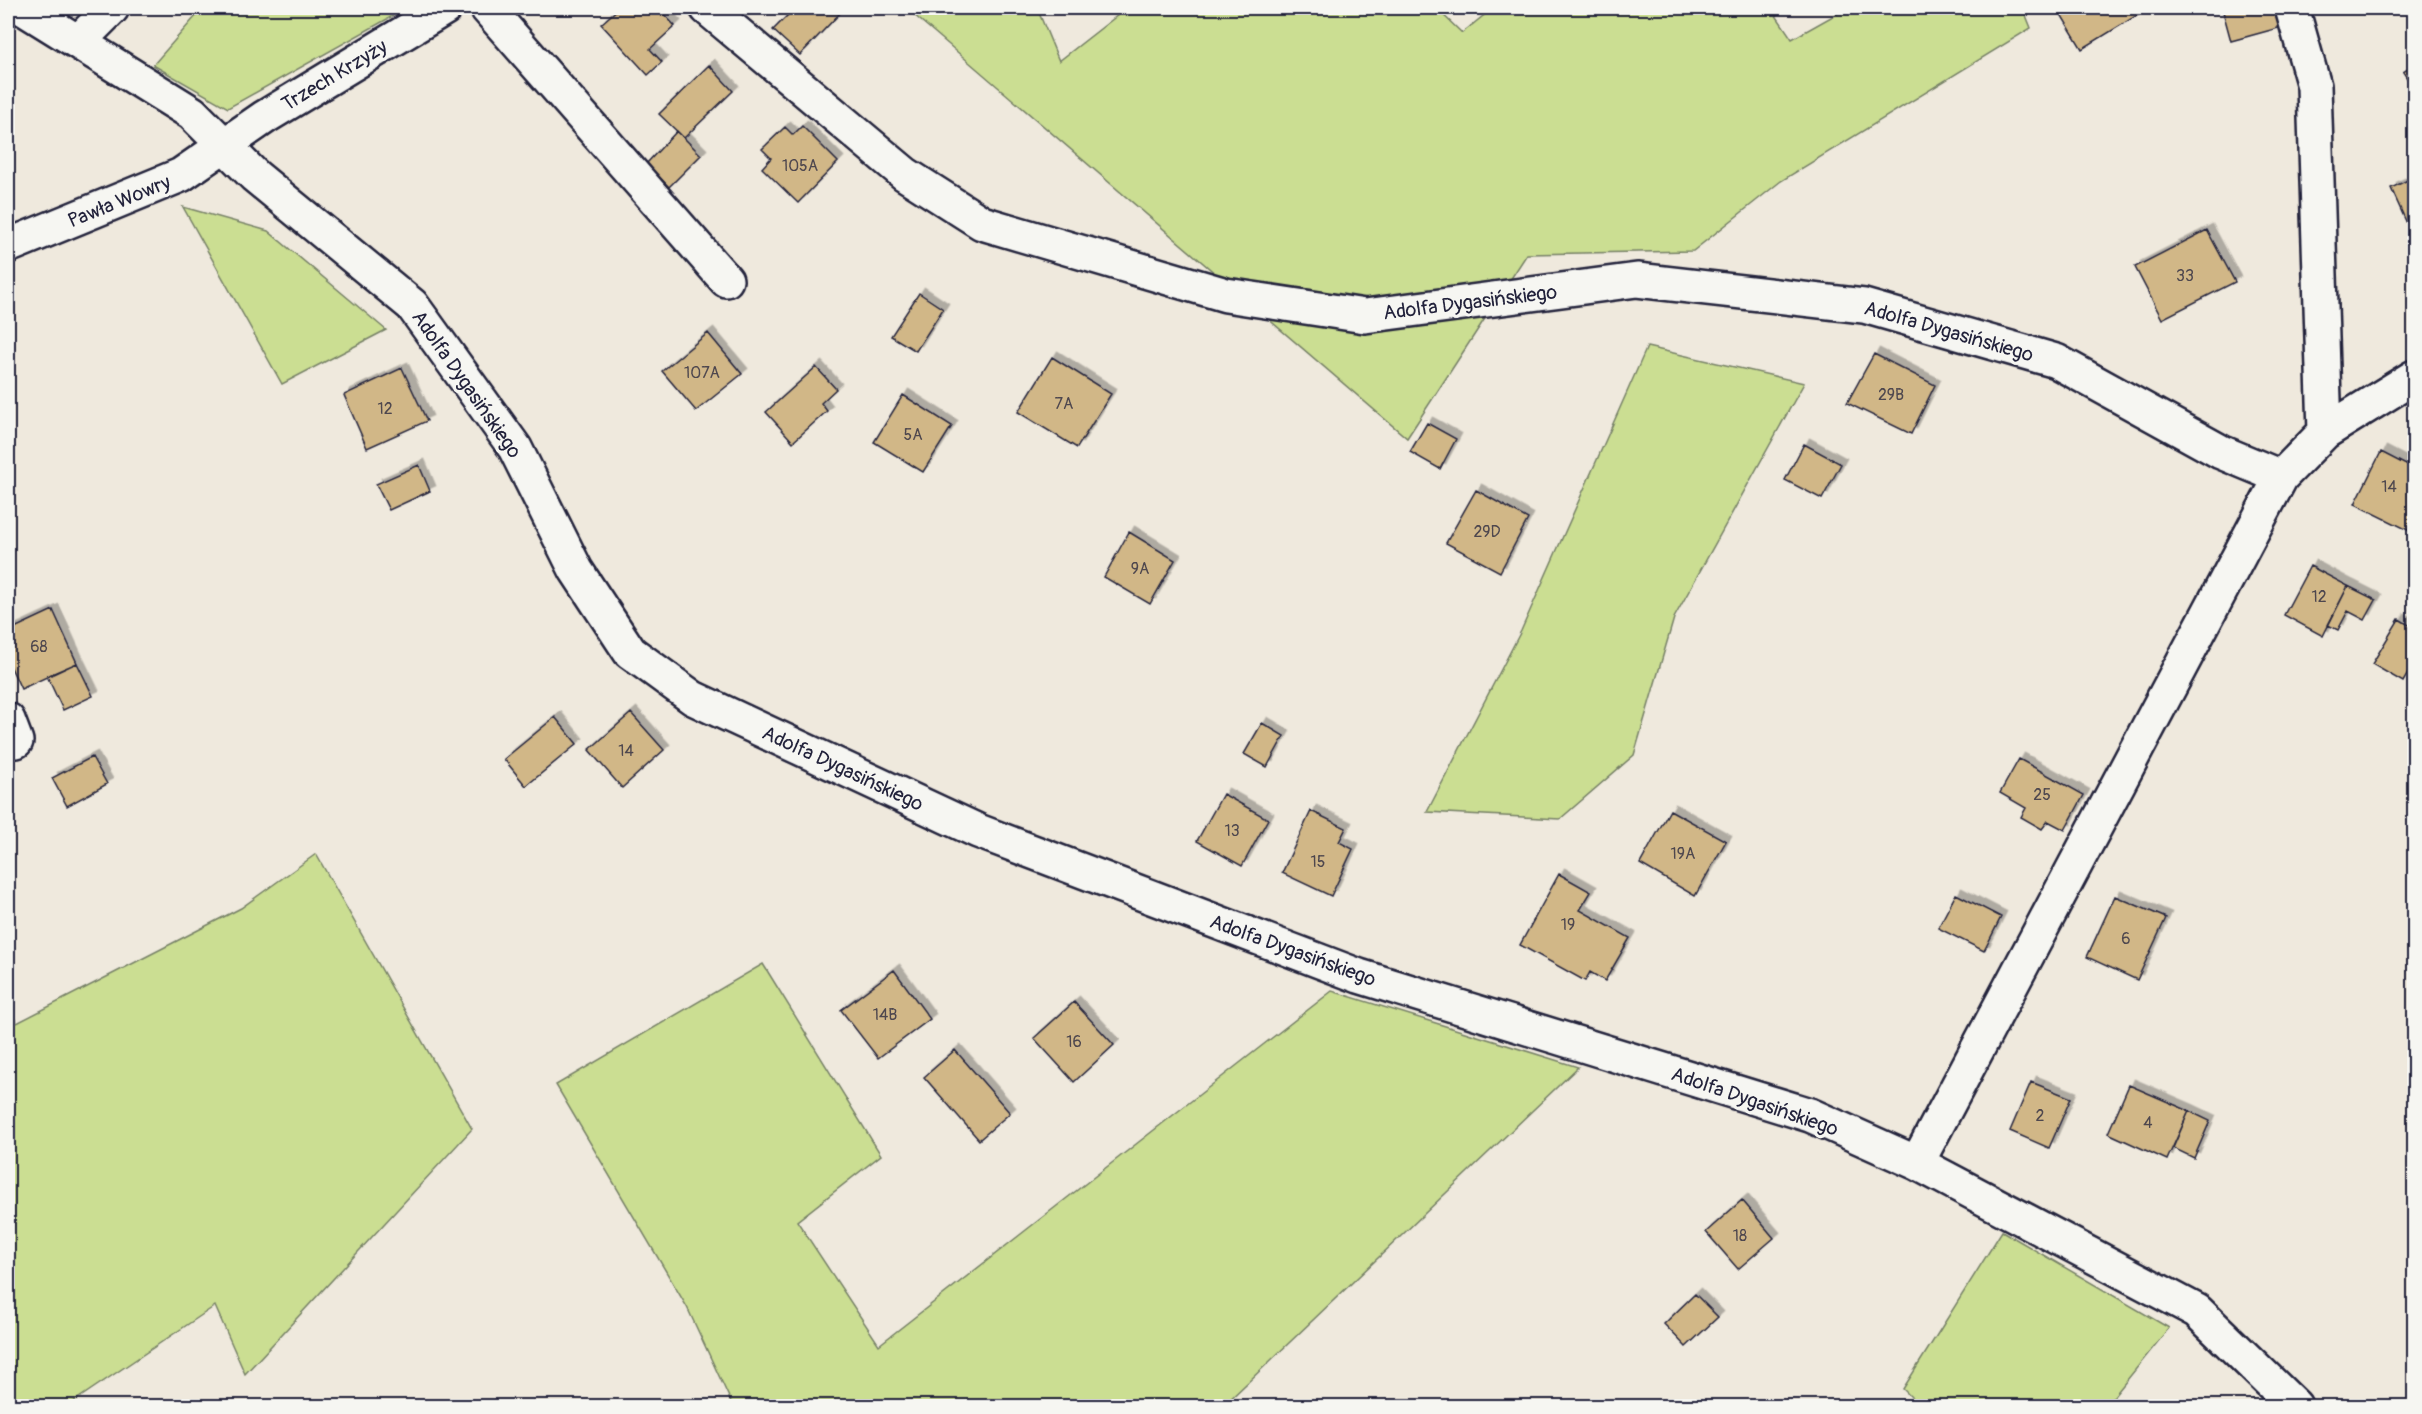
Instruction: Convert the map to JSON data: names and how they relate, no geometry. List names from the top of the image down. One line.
{"streets":{"street":["Trzech Krzyży","Pawła Wowry","Adolfa Dygasińskiego"]},"crossings":[["Trzech Krzyży","Pawła Wowry"],["Trzech Krzyży","Adolfa Dygasińskiego"],["Pawła Wowry","Adolfa Dygasińskiego"]],"house_numbers":["105A","33","107A","29B","7A","12","5A","14","29D","9A","12","68","14","25","13","19A","15","19","6","14B","16","2","4","18"]}
